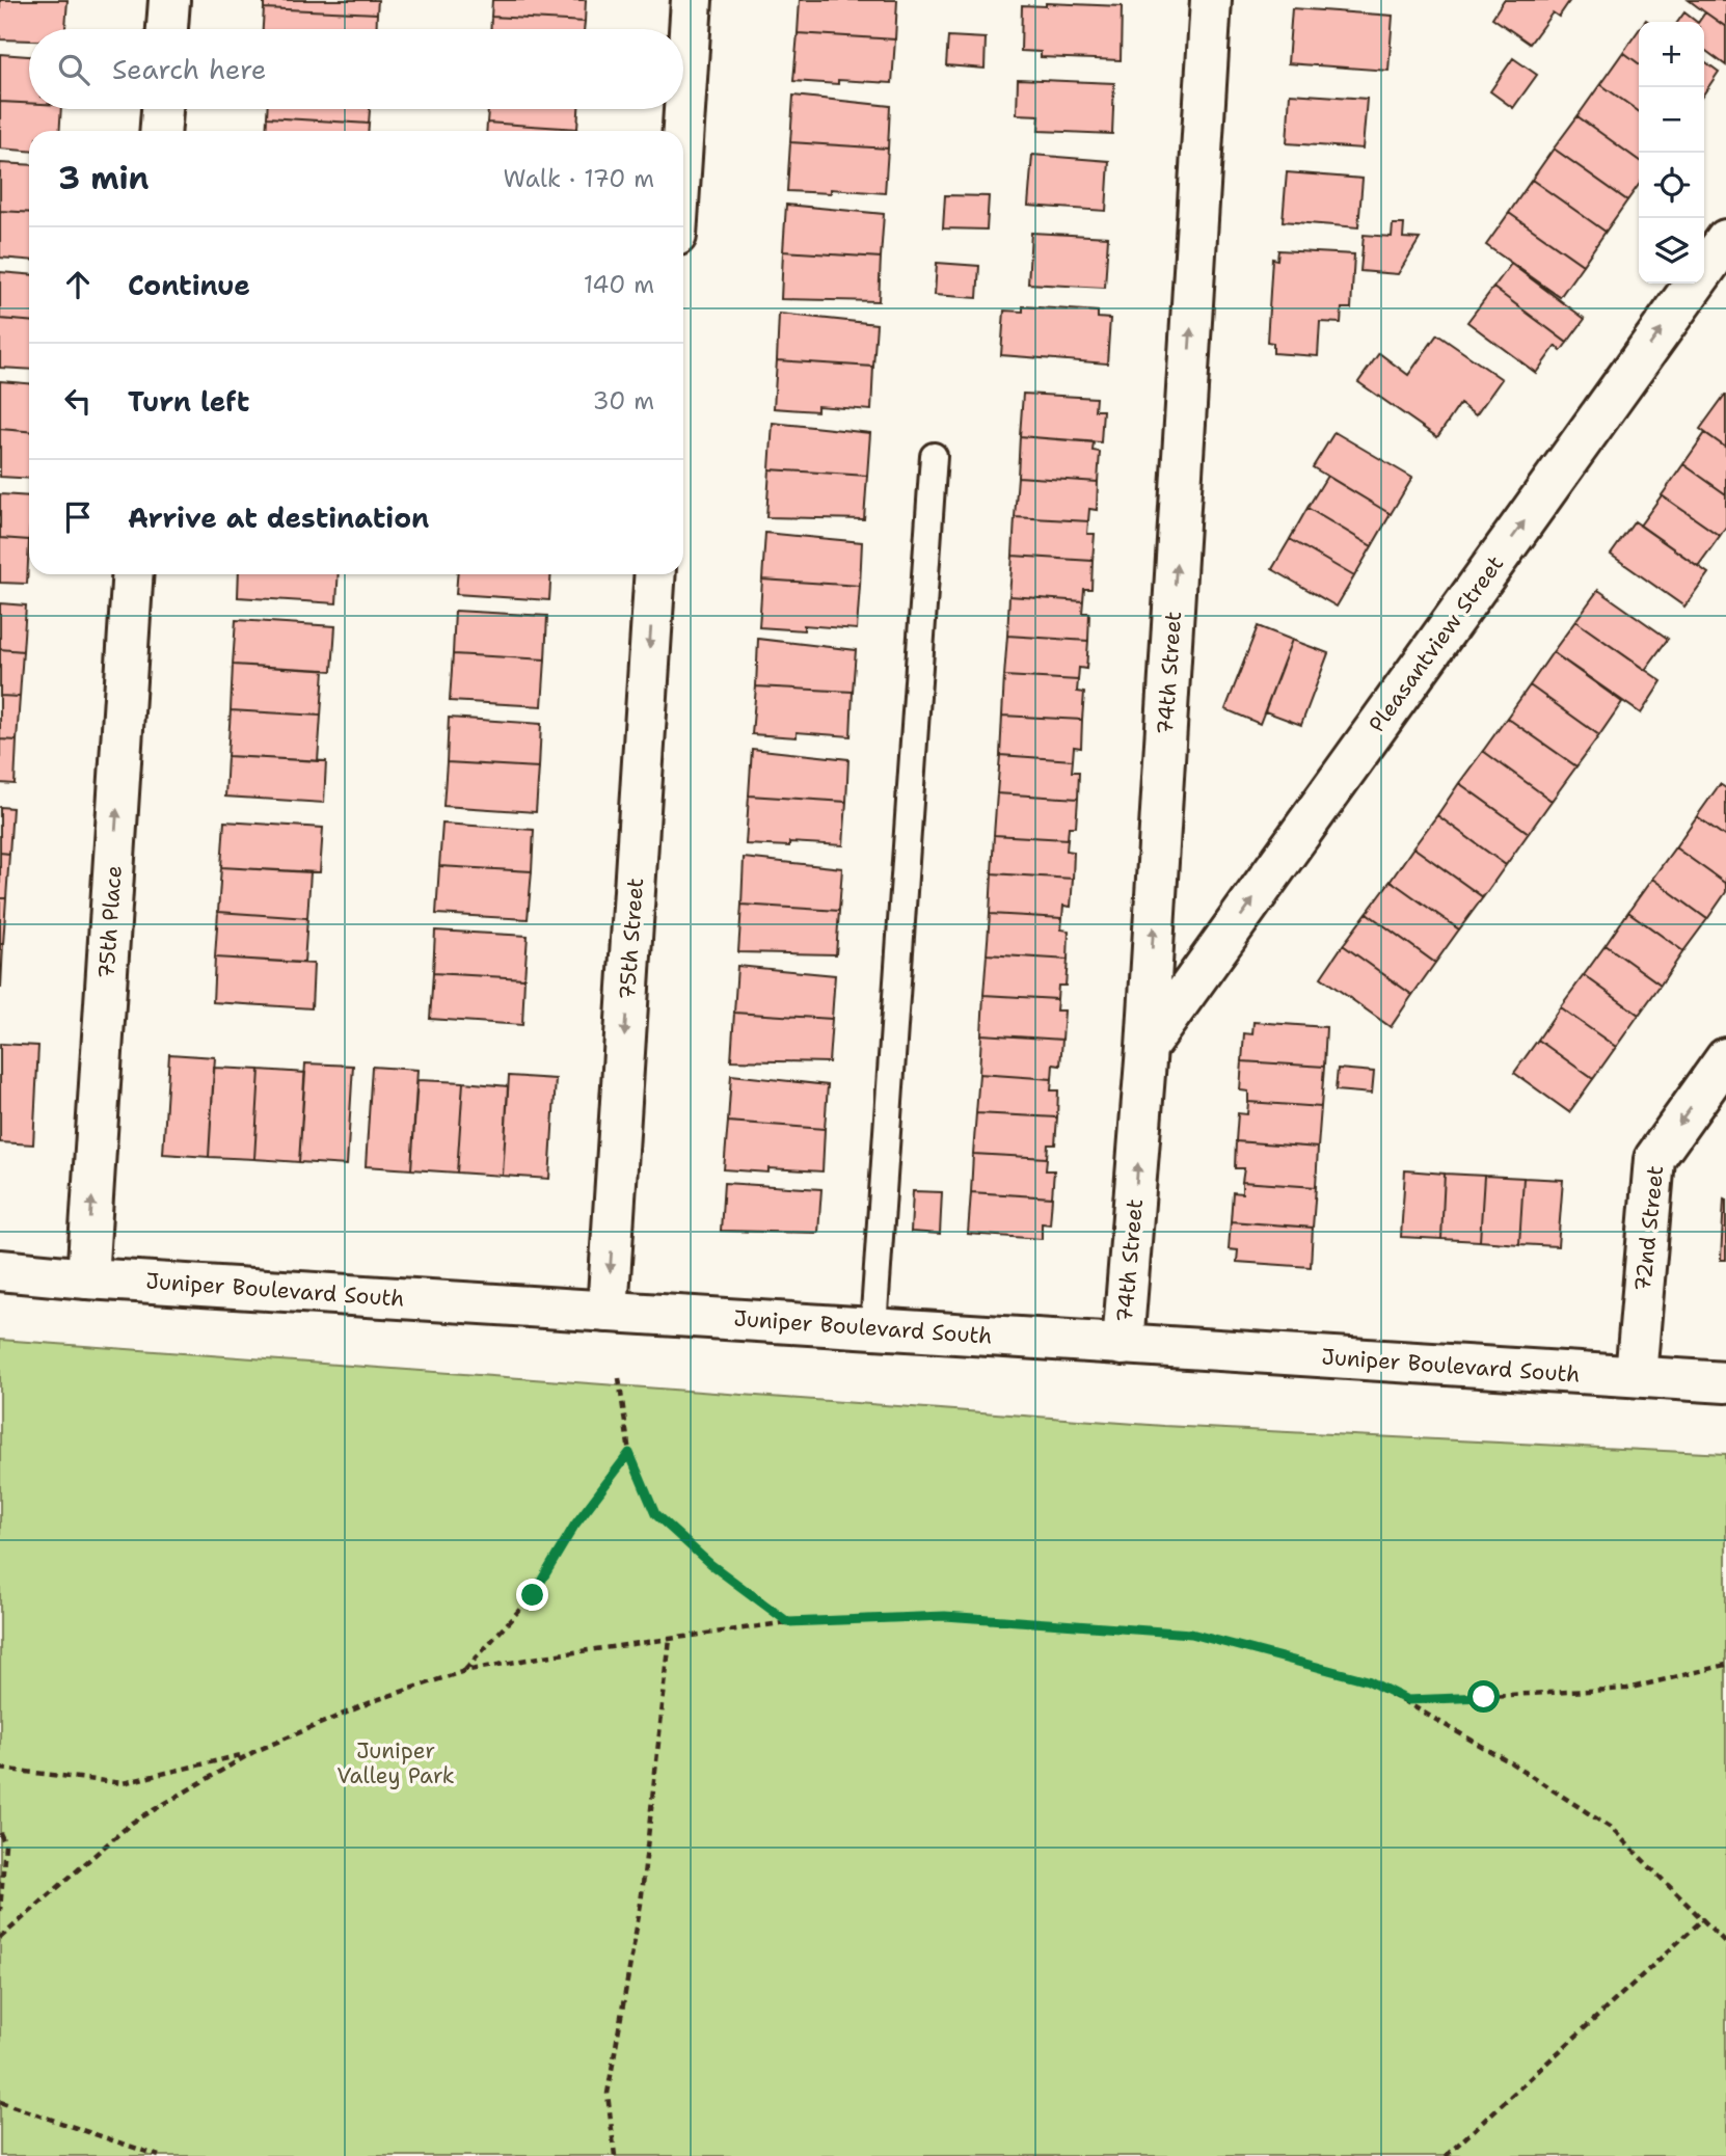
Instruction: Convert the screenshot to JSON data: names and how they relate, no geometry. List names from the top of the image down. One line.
{"streets":{"street":["Pleasantview Street","74th Street","75th Place","75th Street","72nd Street","Juniper Boulevard South"]},"crossings":[["Pleasantview Street","74th Street"],["74th Street","Juniper Boulevard South"],["75th Place","Juniper Boulevard South"],["75th Street","Juniper Boulevard South"],["72nd Street","Juniper Boulevard South"]],"one_way":["Pleasantview Street","74th Street","75th Place","75th Street","72nd Street"],"parks":["Juniper Valley Park"],"page":{"map_buttons":["+","−"],"search":"Search here","heading":["3 min","Walk · 170 m"],"list":[["Continue","140 m"],["Turn left","30 m"],"Arrive at destination"]}}
